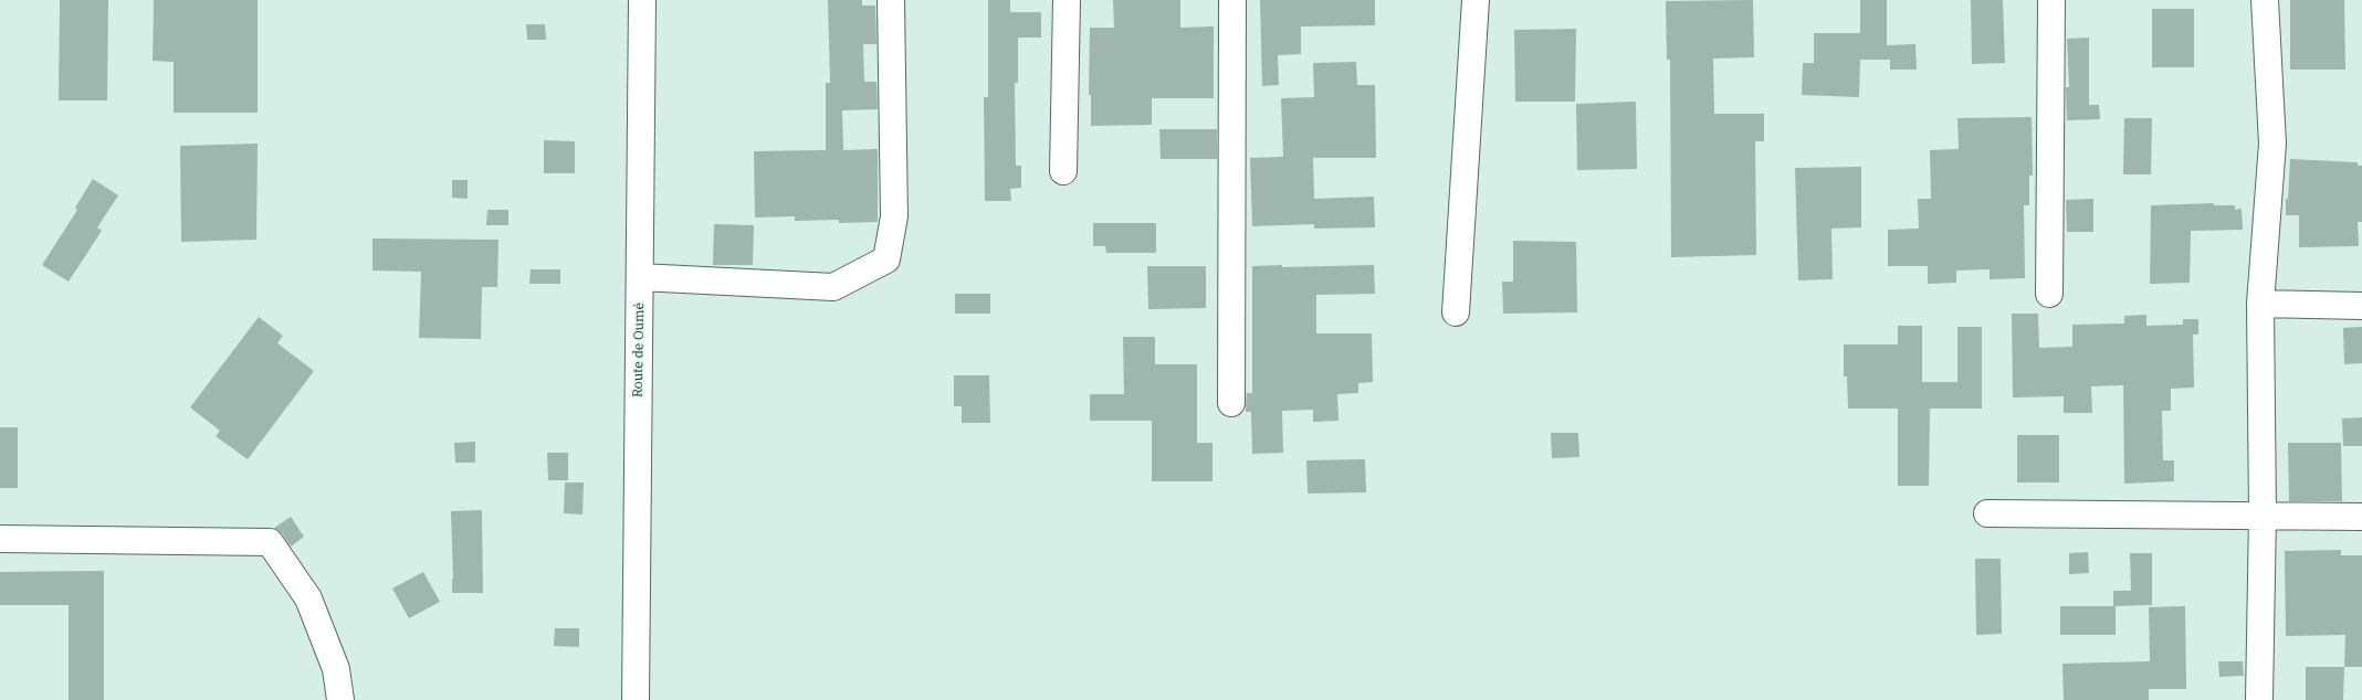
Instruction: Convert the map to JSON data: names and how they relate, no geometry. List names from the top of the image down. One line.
{"streets":{"street":["Route de Oumé"]}}
